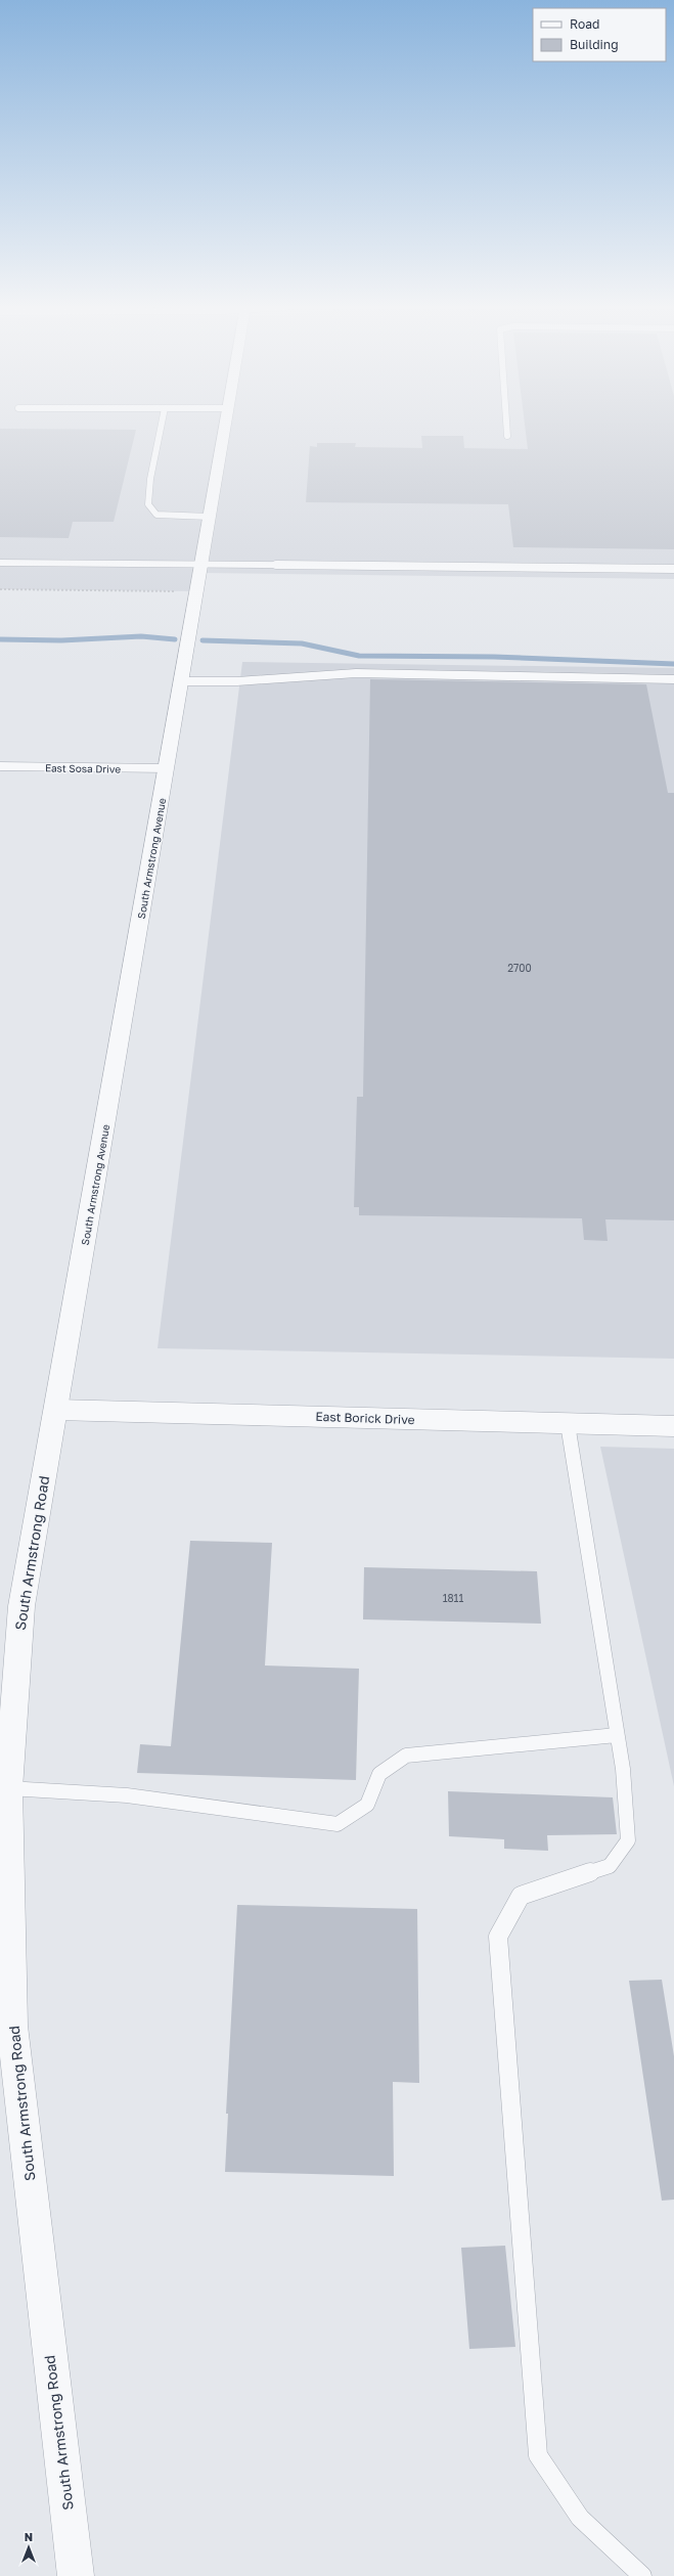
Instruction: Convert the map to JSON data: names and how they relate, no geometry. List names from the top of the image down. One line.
{"streets":{"street":["South Armstrong Avenue","East Borick Drive","South Armstrong Road"],"lane":["East Sosa Drive"]},"crossings":[["East Sosa Drive","South Armstrong Avenue"],["South Armstrong Avenue","East Borick Drive"],["South Armstrong Avenue","South Armstrong Road"],["East Borick Drive","South Armstrong Road"]],"house_numbers":["2700","1811"],"legend":["Road","Building"],"north":"top"}
